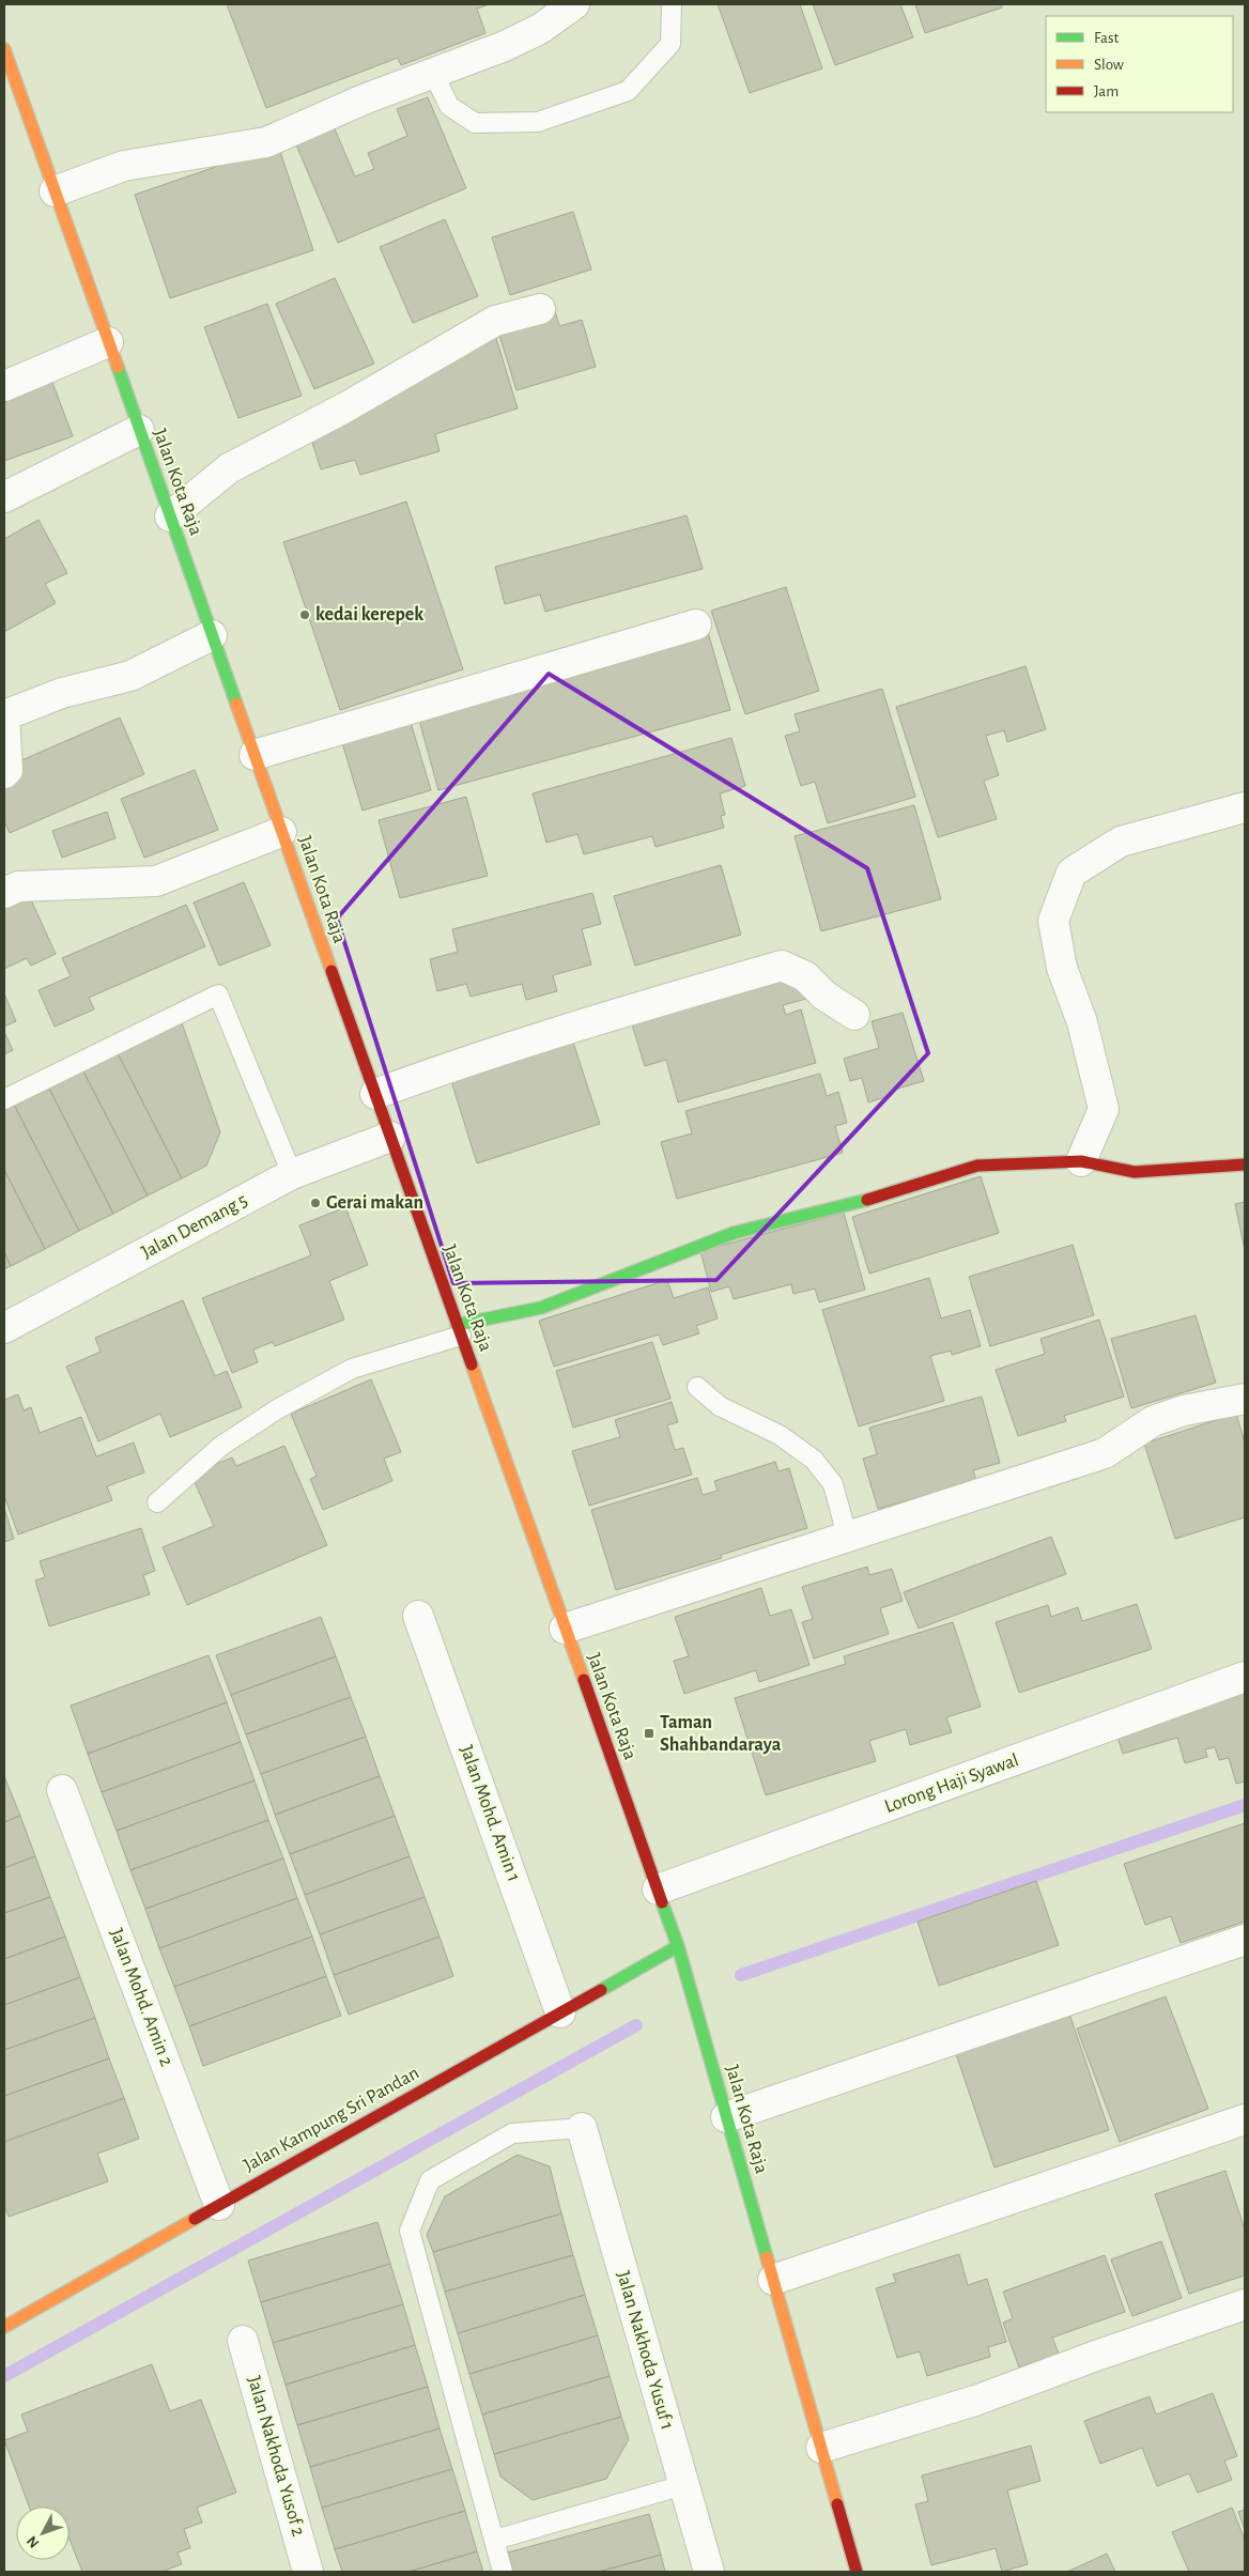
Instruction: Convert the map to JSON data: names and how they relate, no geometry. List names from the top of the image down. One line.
{"streets":{"main road":["Jalan Kota Raja","Jalan Kampung Sri Pandan"],"street":["Jalan Demang 5","Lorong Haji Syawal","Jalan Mohd. Amin 1","Jalan Mohd. Amin 2","Jalan Nakhoda Yusuf 1","Jalan Nakhoda Yusof 2"]},"crossings":[["Jalan Kota Raja","Jalan Demang 5"],["Jalan Kota Raja","Lorong Haji Syawal"],["Jalan Kota Raja","Jalan Kampung Sri Pandan"],["Jalan Mohd. Amin 1","Jalan Kampung Sri Pandan"],["Jalan Mohd. Amin 2","Jalan Kampung Sri Pandan"]],"places":{"other":["kedai kerepek","Gerai makan"],"transit":["Taman Shahbandaraya"]},"legend":["Fast","Slow","Jam"],"north":"bottom left"}
